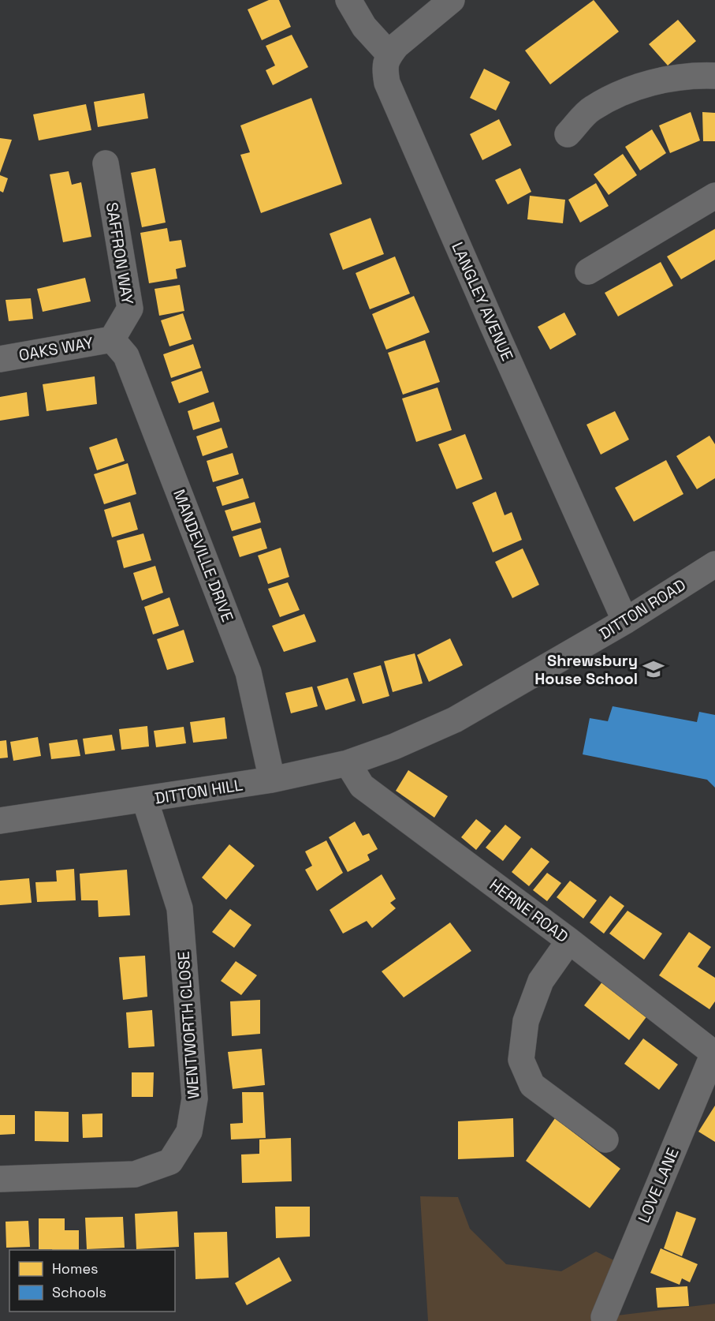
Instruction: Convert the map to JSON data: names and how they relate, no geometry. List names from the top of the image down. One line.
{"streets":{"street":["SAFFRON WAY","LANGLEY AVENUE","OAKS WAY","MANDEVILLE DRIVE","DITTON ROAD","DITTON HILL","HERNE ROAD","WENTWORTH CLOSE","LOVE LANE"]},"crossings":[["SAFFRON WAY","OAKS WAY"],["SAFFRON WAY","MANDEVILLE DRIVE"],["LANGLEY AVENUE","DITTON ROAD"],["OAKS WAY","MANDEVILLE DRIVE"],["MANDEVILLE DRIVE","DITTON HILL"],["DITTON ROAD","DITTON HILL"],["DITTON HILL","HERNE ROAD"],["DITTON HILL","WENTWORTH CLOSE"],["HERNE ROAD","LOVE LANE"]],"places":{"school or university":["Shrewsbury House School"]},"legend":["Homes","Schools"]}
